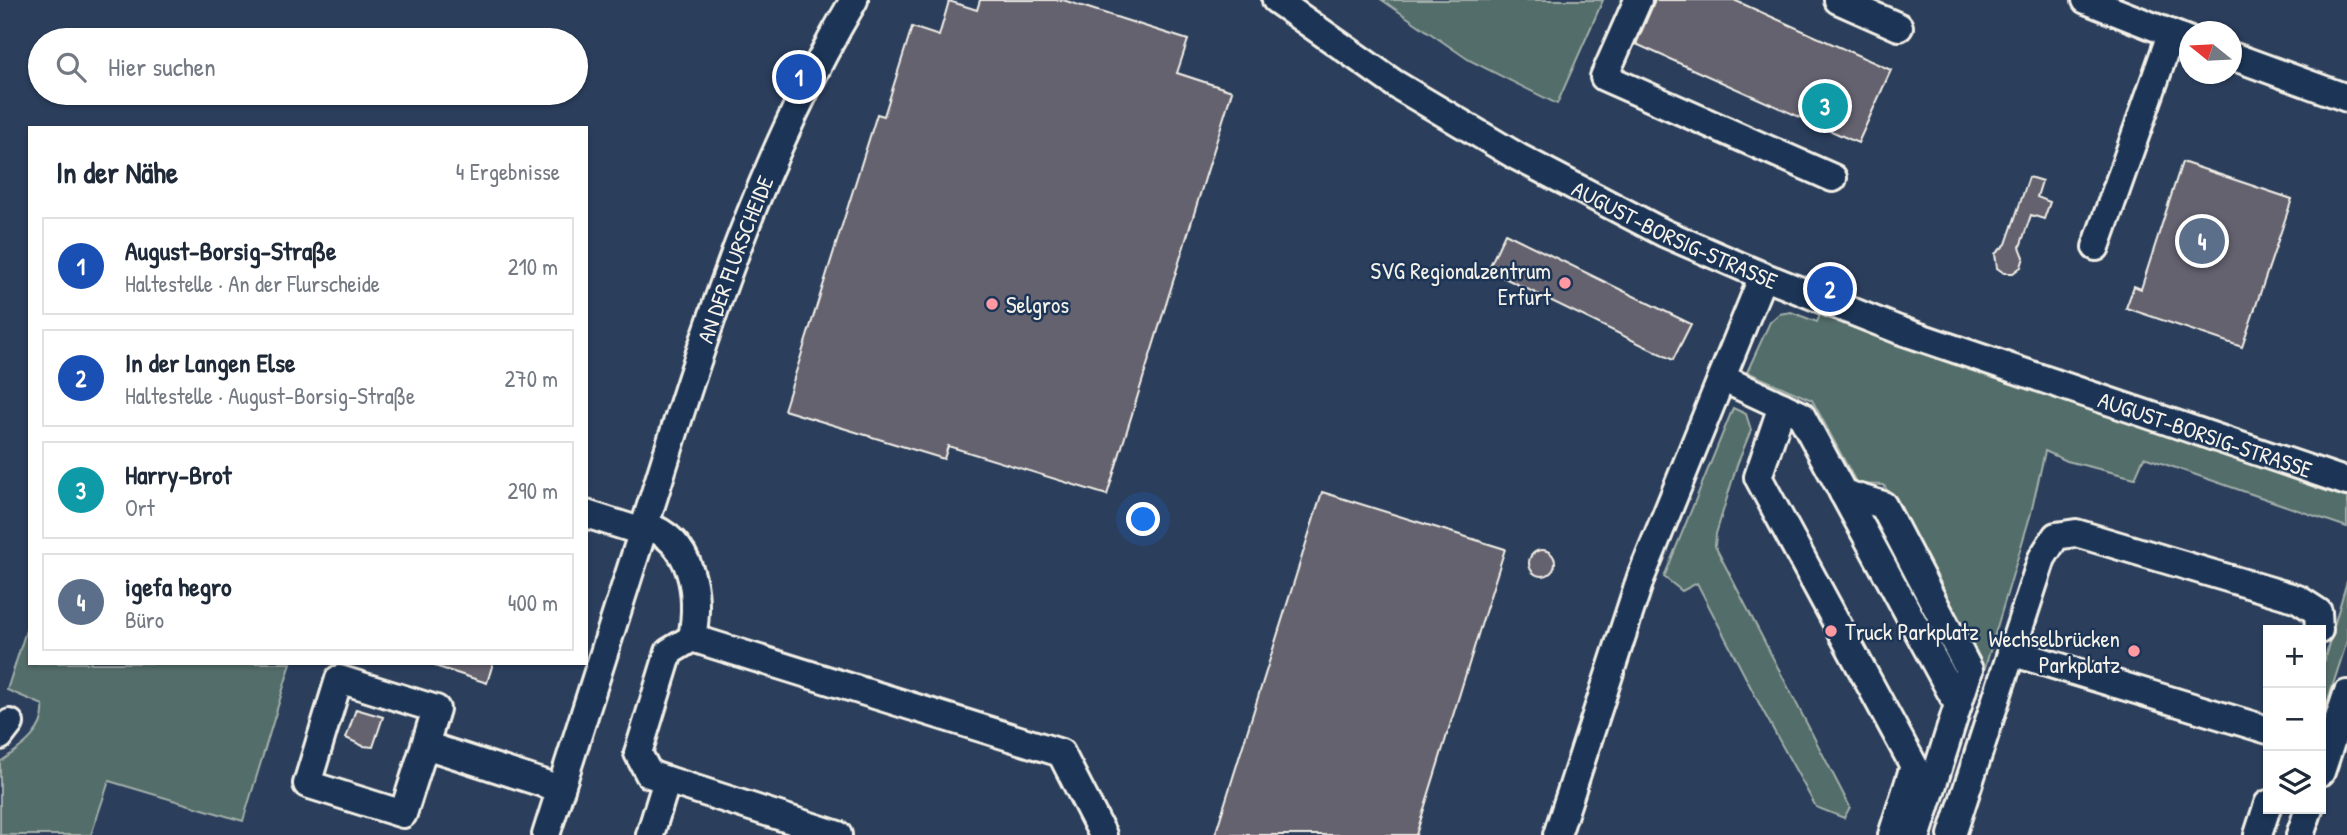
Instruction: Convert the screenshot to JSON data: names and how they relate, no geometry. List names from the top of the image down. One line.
{"streets":{"street":["AUGUST-BORSIG-STRASSE","AN DER FLURSCHEIDE"]},"places":["SVG Regionalzentrum Erfurt","Selgros","Truck Parkplatz","Wechselbrücken Parkplatz"],"north":"left","page":{"search":"Hier suchen","pins":["1","3","4","2"],"heading":["In der Nähe","4 Ergebnisse"],"list":[{"mark":"1","name":"August-Borsig-Straße","note":"Haltestelle · An der Flurscheide","value":"210 m"},{"mark":"2","name":"In der Langen Else","note":"Haltestelle · August-Borsig-Straße","value":"270 m"},{"mark":"3","name":"Harry-Brot","note":"Ort","value":"290 m"},{"mark":"4","name":"igefa hegro","note":"Büro","value":"400 m"}],"map_buttons":["+","−"]}}
